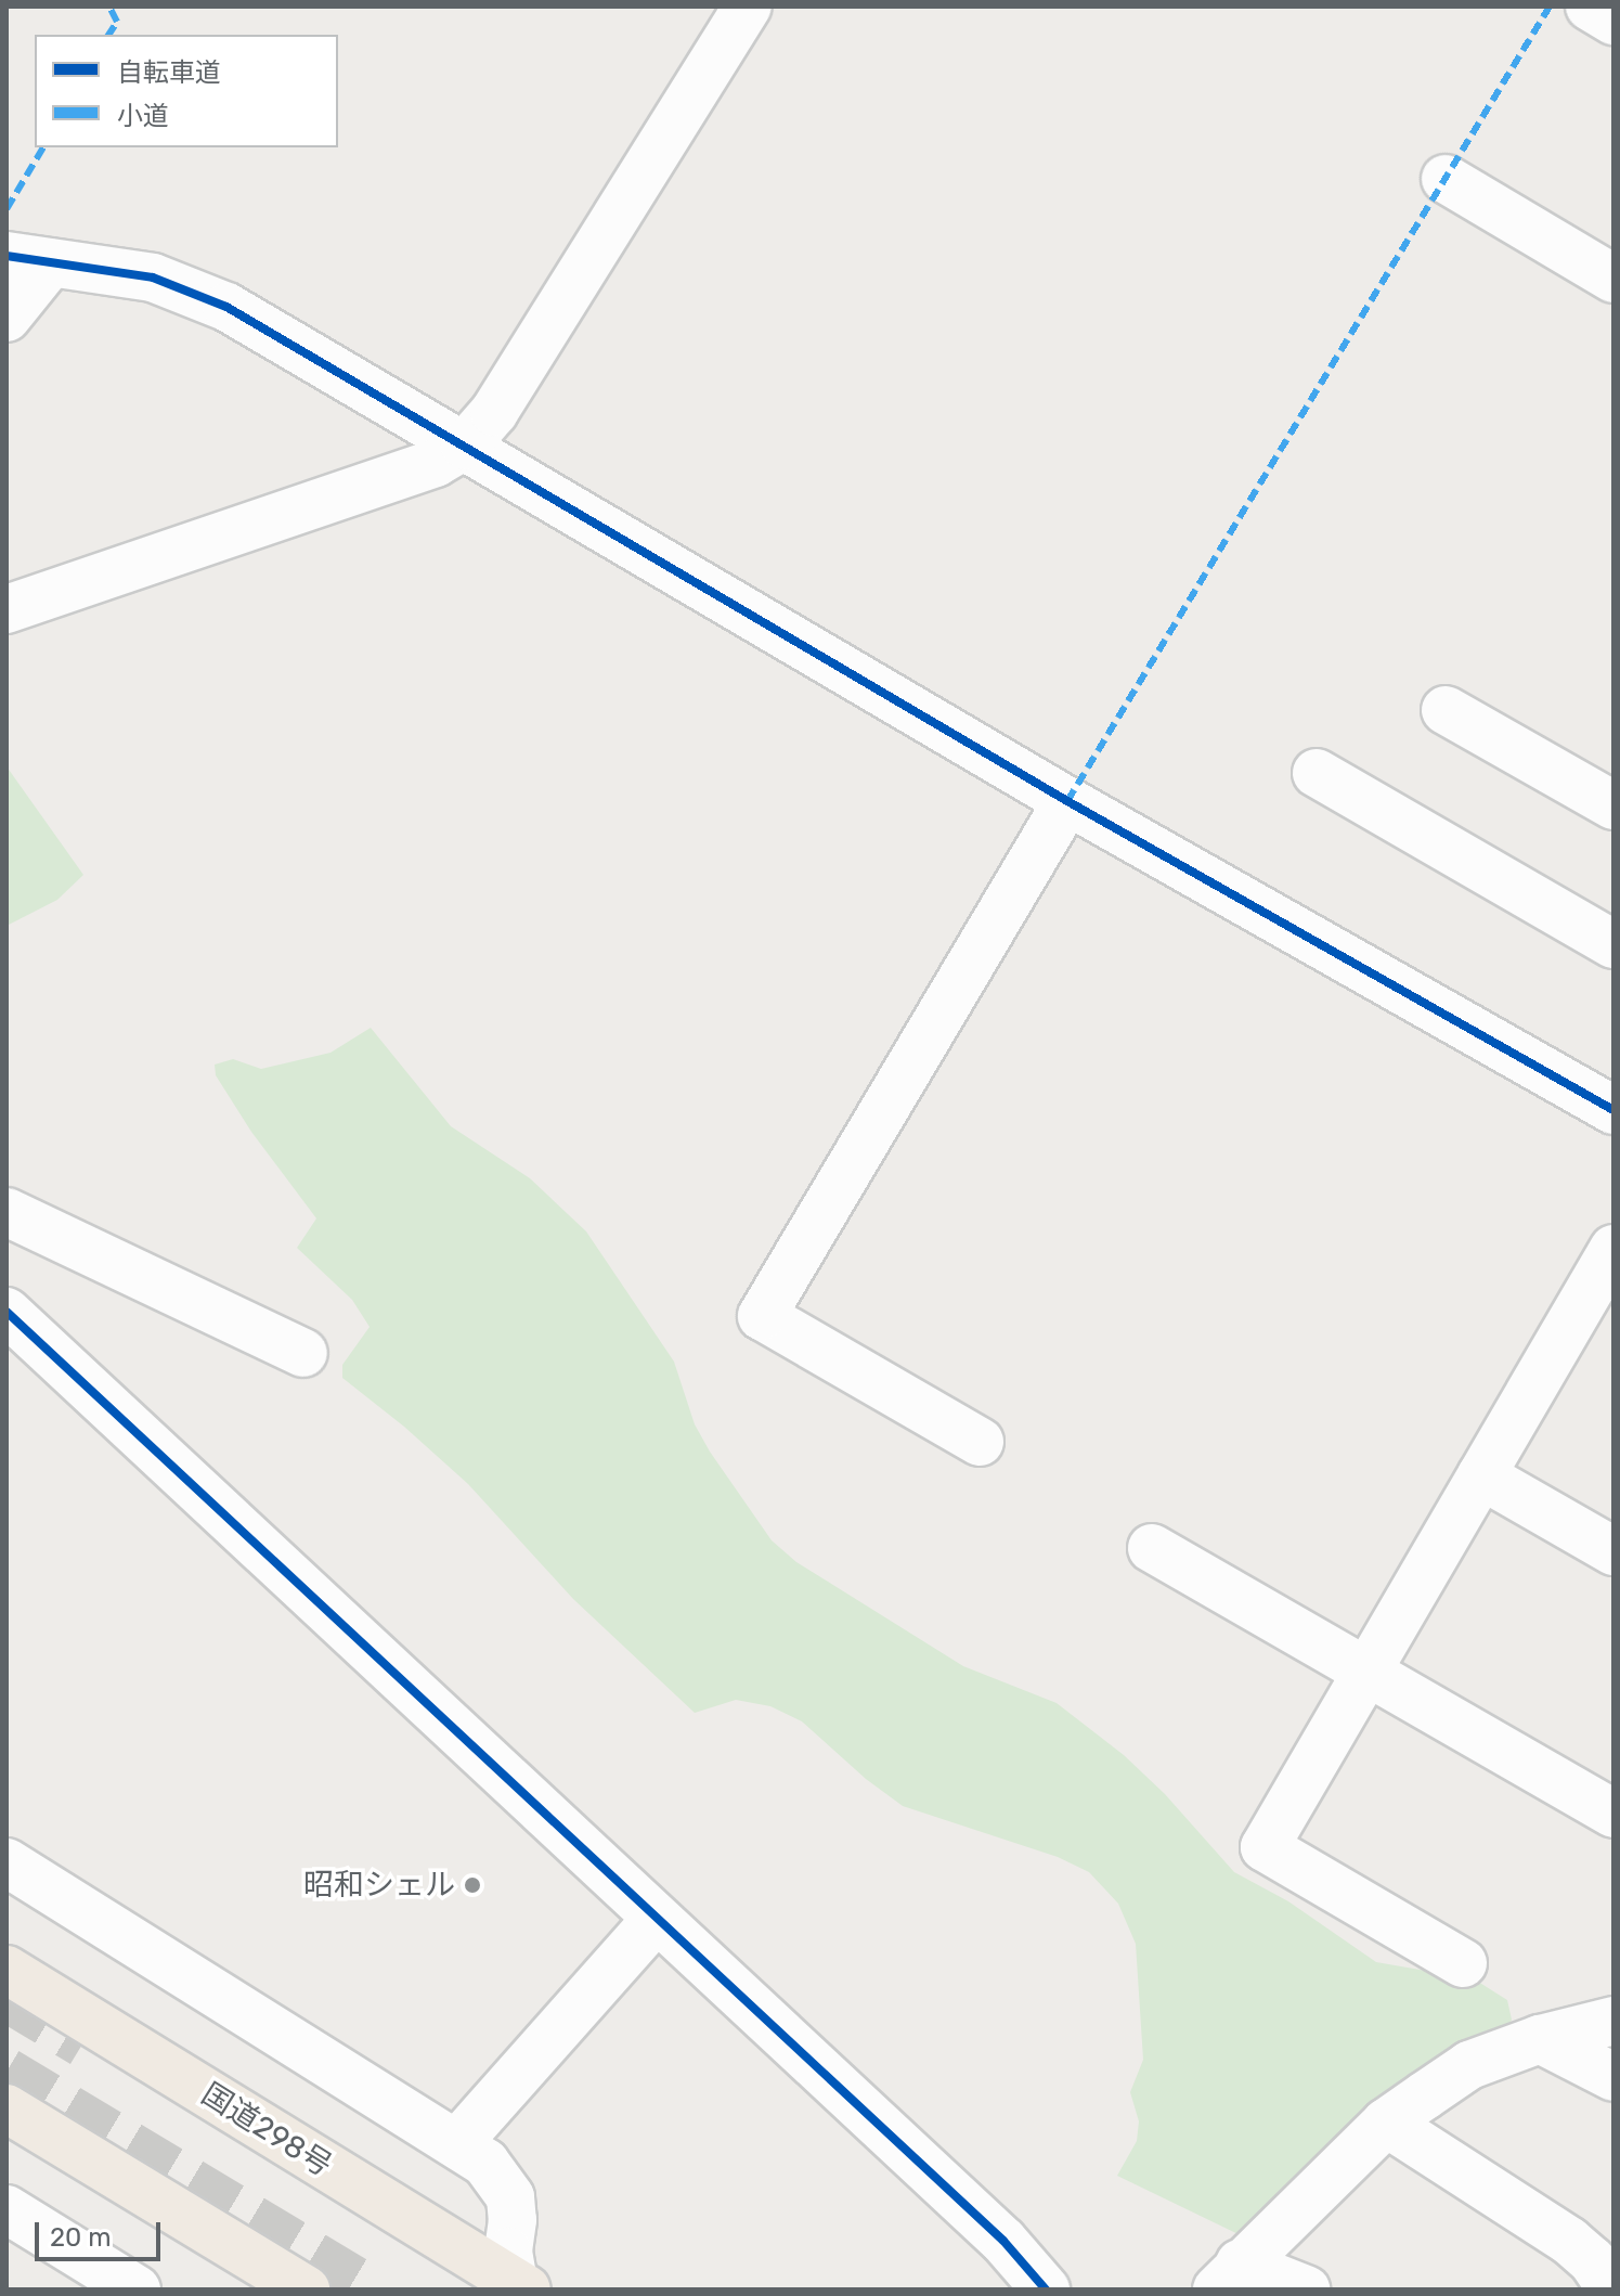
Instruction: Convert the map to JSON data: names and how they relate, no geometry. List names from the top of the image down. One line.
{"streets":{"highway":["国道298号"]},"places":["昭和シェル"],"legend":["自転車道","小道"],"scale_bar":"20 m"}
